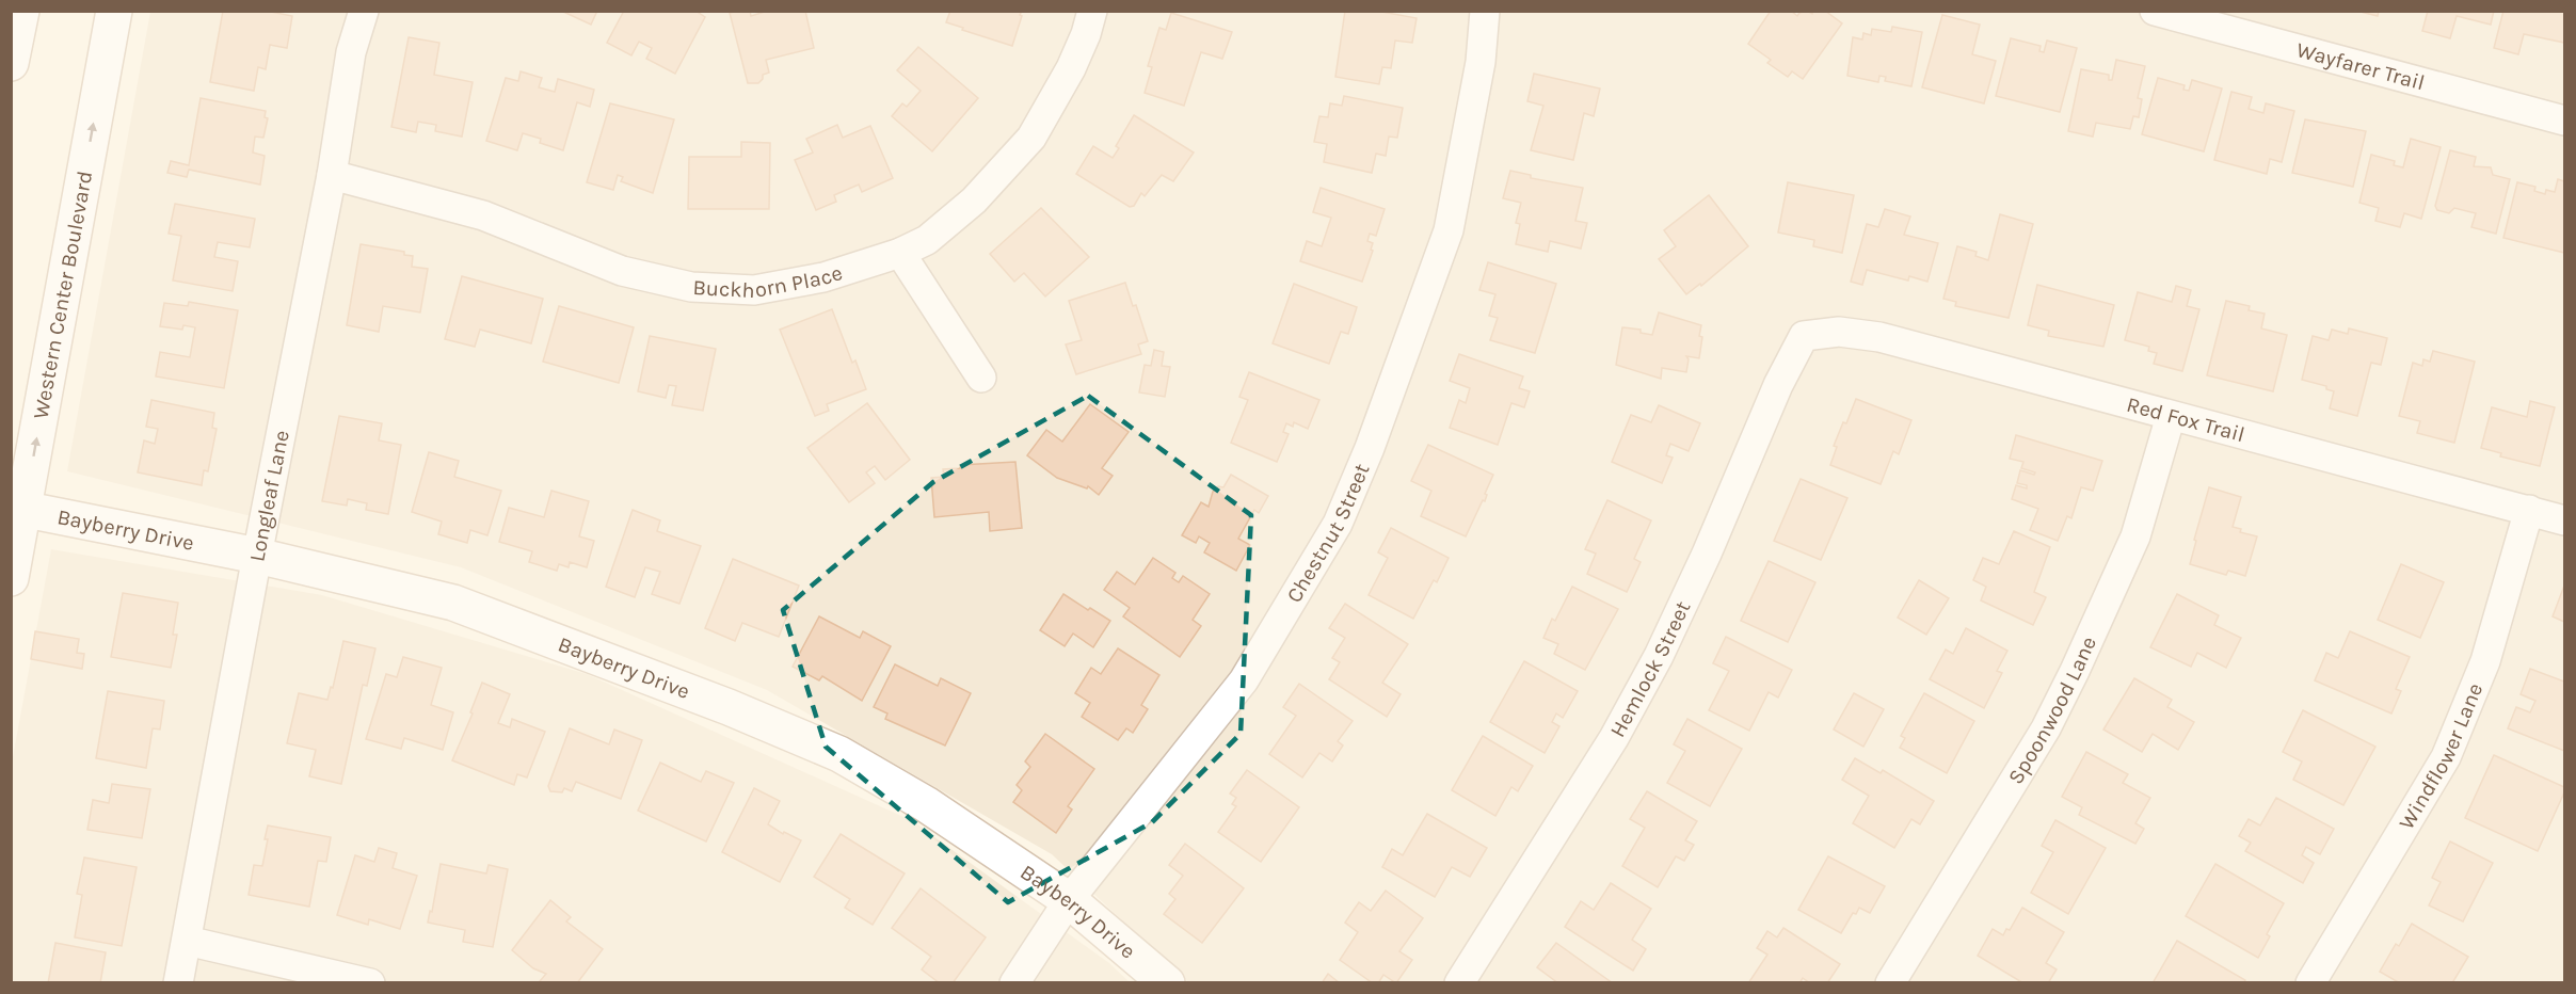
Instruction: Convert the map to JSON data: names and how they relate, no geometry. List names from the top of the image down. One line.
{"streets":{"street":["Wayfarer Trail","Buckhorn Place","Western Center Boulevard","Red Fox Trail","Longleaf Lane","Bayberry Drive","Chestnut Street","Hemlock Street","Spoonwood Lane","Windflower Lane"]},"crossings":[["Buckhorn Place","Longleaf Lane"],["Western Center Boulevard","Bayberry Drive"],["Red Fox Trail","Hemlock Street"],["Red Fox Trail","Spoonwood Lane"],["Red Fox Trail","Windflower Lane"],["Longleaf Lane","Bayberry Drive"],["Bayberry Drive","Chestnut Street"]],"one_way":["Western Center Boulevard"]}
